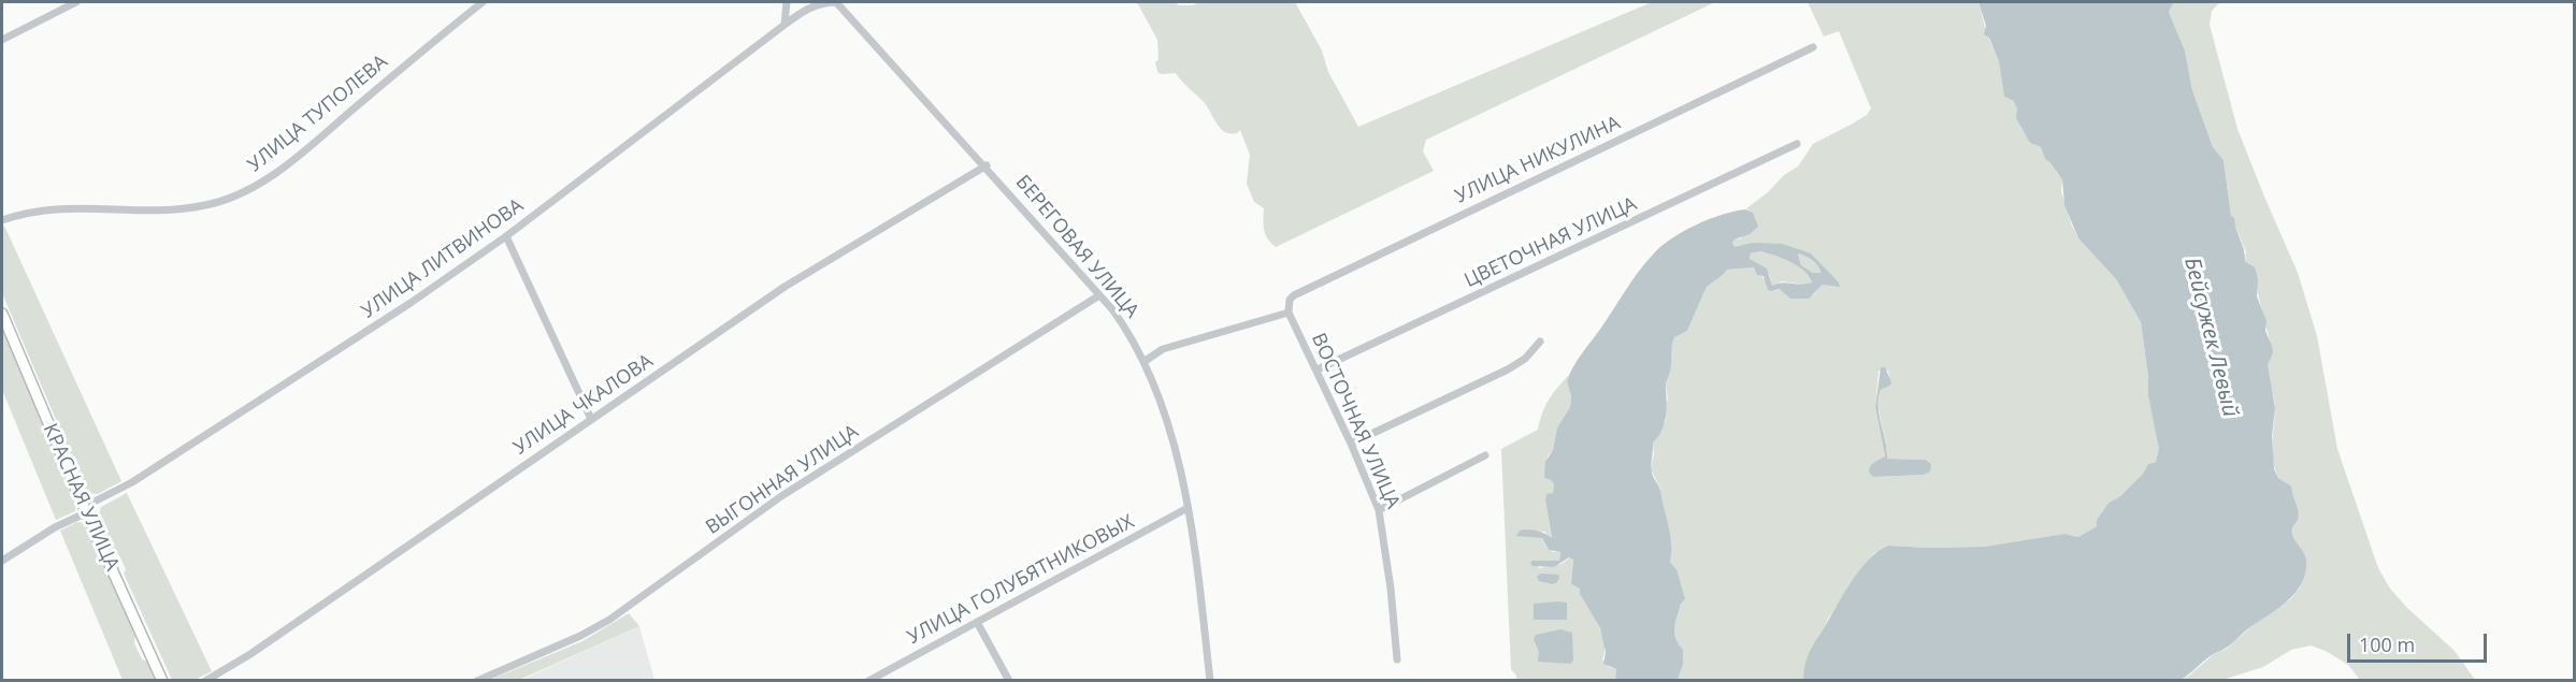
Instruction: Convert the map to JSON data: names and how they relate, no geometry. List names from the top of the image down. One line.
{"streets":{"street":["УЛИЦА ТУПОЛЕВА","УЛИЦА НИКУЛИНА","ЦВЕТОЧНАЯ УЛИЦА","БЕРЕГОВАЯ УЛИЦА","УЛИЦА ЛИТВИНОВА","УЛИЦА ЧКАЛОВА","ВОСТОЧНАЯ УЛИЦА","ВЫГОННАЯ УЛИЦА","КРАСНАЯ УЛИЦА","УЛИЦА ГОЛУБЯТНИКОВЫХ"]},"crossings":[["УЛИЦА НИКУЛИНА","ВОСТОЧНАЯ УЛИЦА"],["ЦВЕТОЧНАЯ УЛИЦА","ВОСТОЧНАЯ УЛИЦА"],["БЕРЕГОВАЯ УЛИЦА","УЛИЦА ЛИТВИНОВА"],["БЕРЕГОВАЯ УЛИЦА","УЛИЦА ЧКАЛОВА"],["БЕРЕГОВАЯ УЛИЦА","ВЫГОННАЯ УЛИЦА"],["БЕРЕГОВАЯ УЛИЦА","УЛИЦА ГОЛУБЯТНИКОВЫХ"],["УЛИЦА ЛИТВИНОВА","КРАСНАЯ УЛИЦА"]],"water":["Бейсужек Левый"],"scale_bar":"100 m"}
